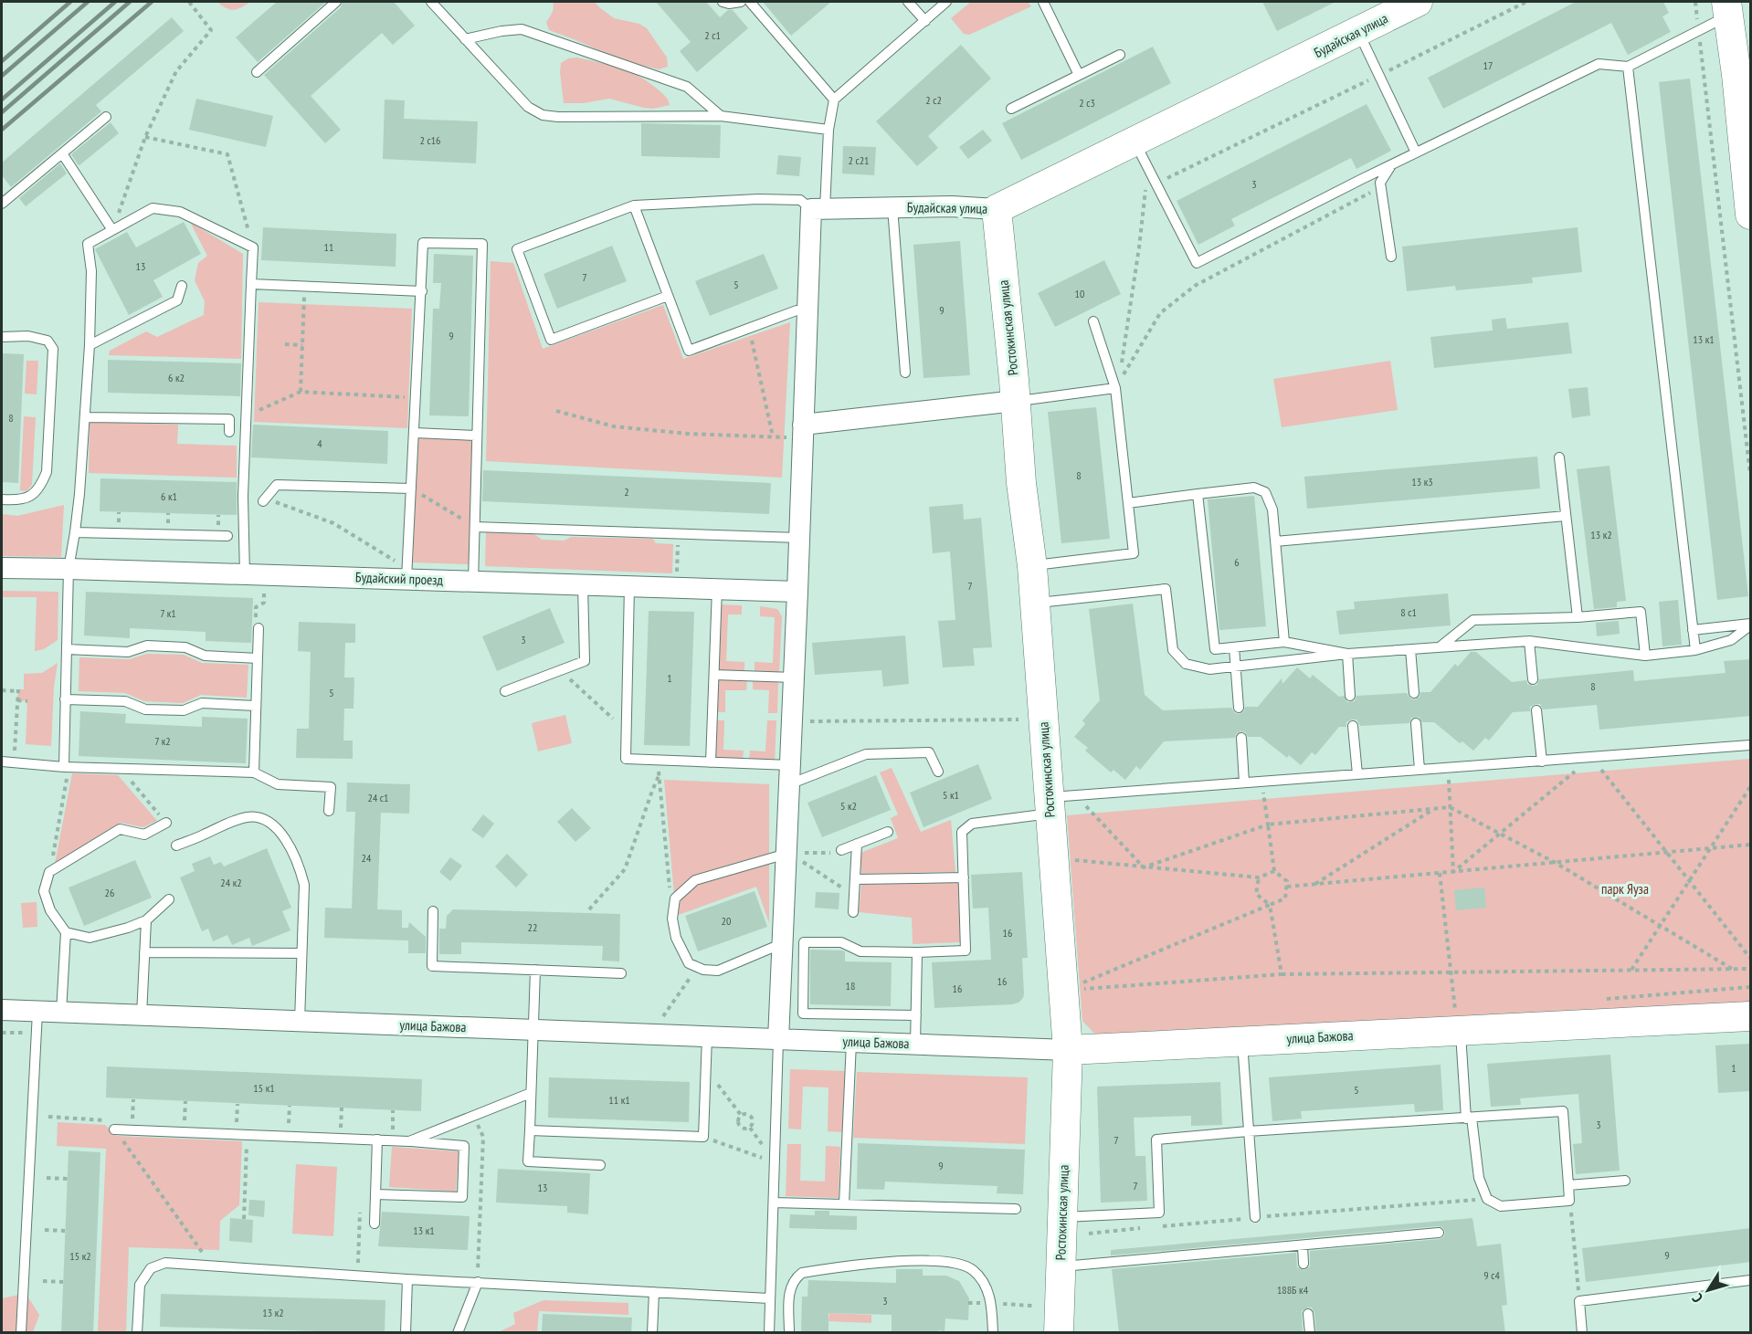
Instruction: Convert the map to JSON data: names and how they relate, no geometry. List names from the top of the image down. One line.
{"streets":{"street":["Будайская улица","Ростокинская улица","Будайский проезд","улица Бажова"]},"crossings":[["Будайская улица","Ростокинская улица"],["Ростокинская улица","улица Бажова"]],"parks":["парк Яуза"],"house_numbers":["2 с1","17","2 с2","2 с3","2 с16","2 с21","3","11","13","7","5","10","9","9","13 к1","6 к2","8","4","8","13 к3","2","6 к1","13 к2","6","7","8 с1","7 к1","3","1","8","5","7 к2","5 к1","24 с1","5 к2","24","24 к2","26","20","22","16","16","18","16","1","15 к1","5","11 к1","3","7","9","7","13","13 к1","9","15 к2","9 с4","188Б к4","3","13 к2"],"north":"bottom left"}
